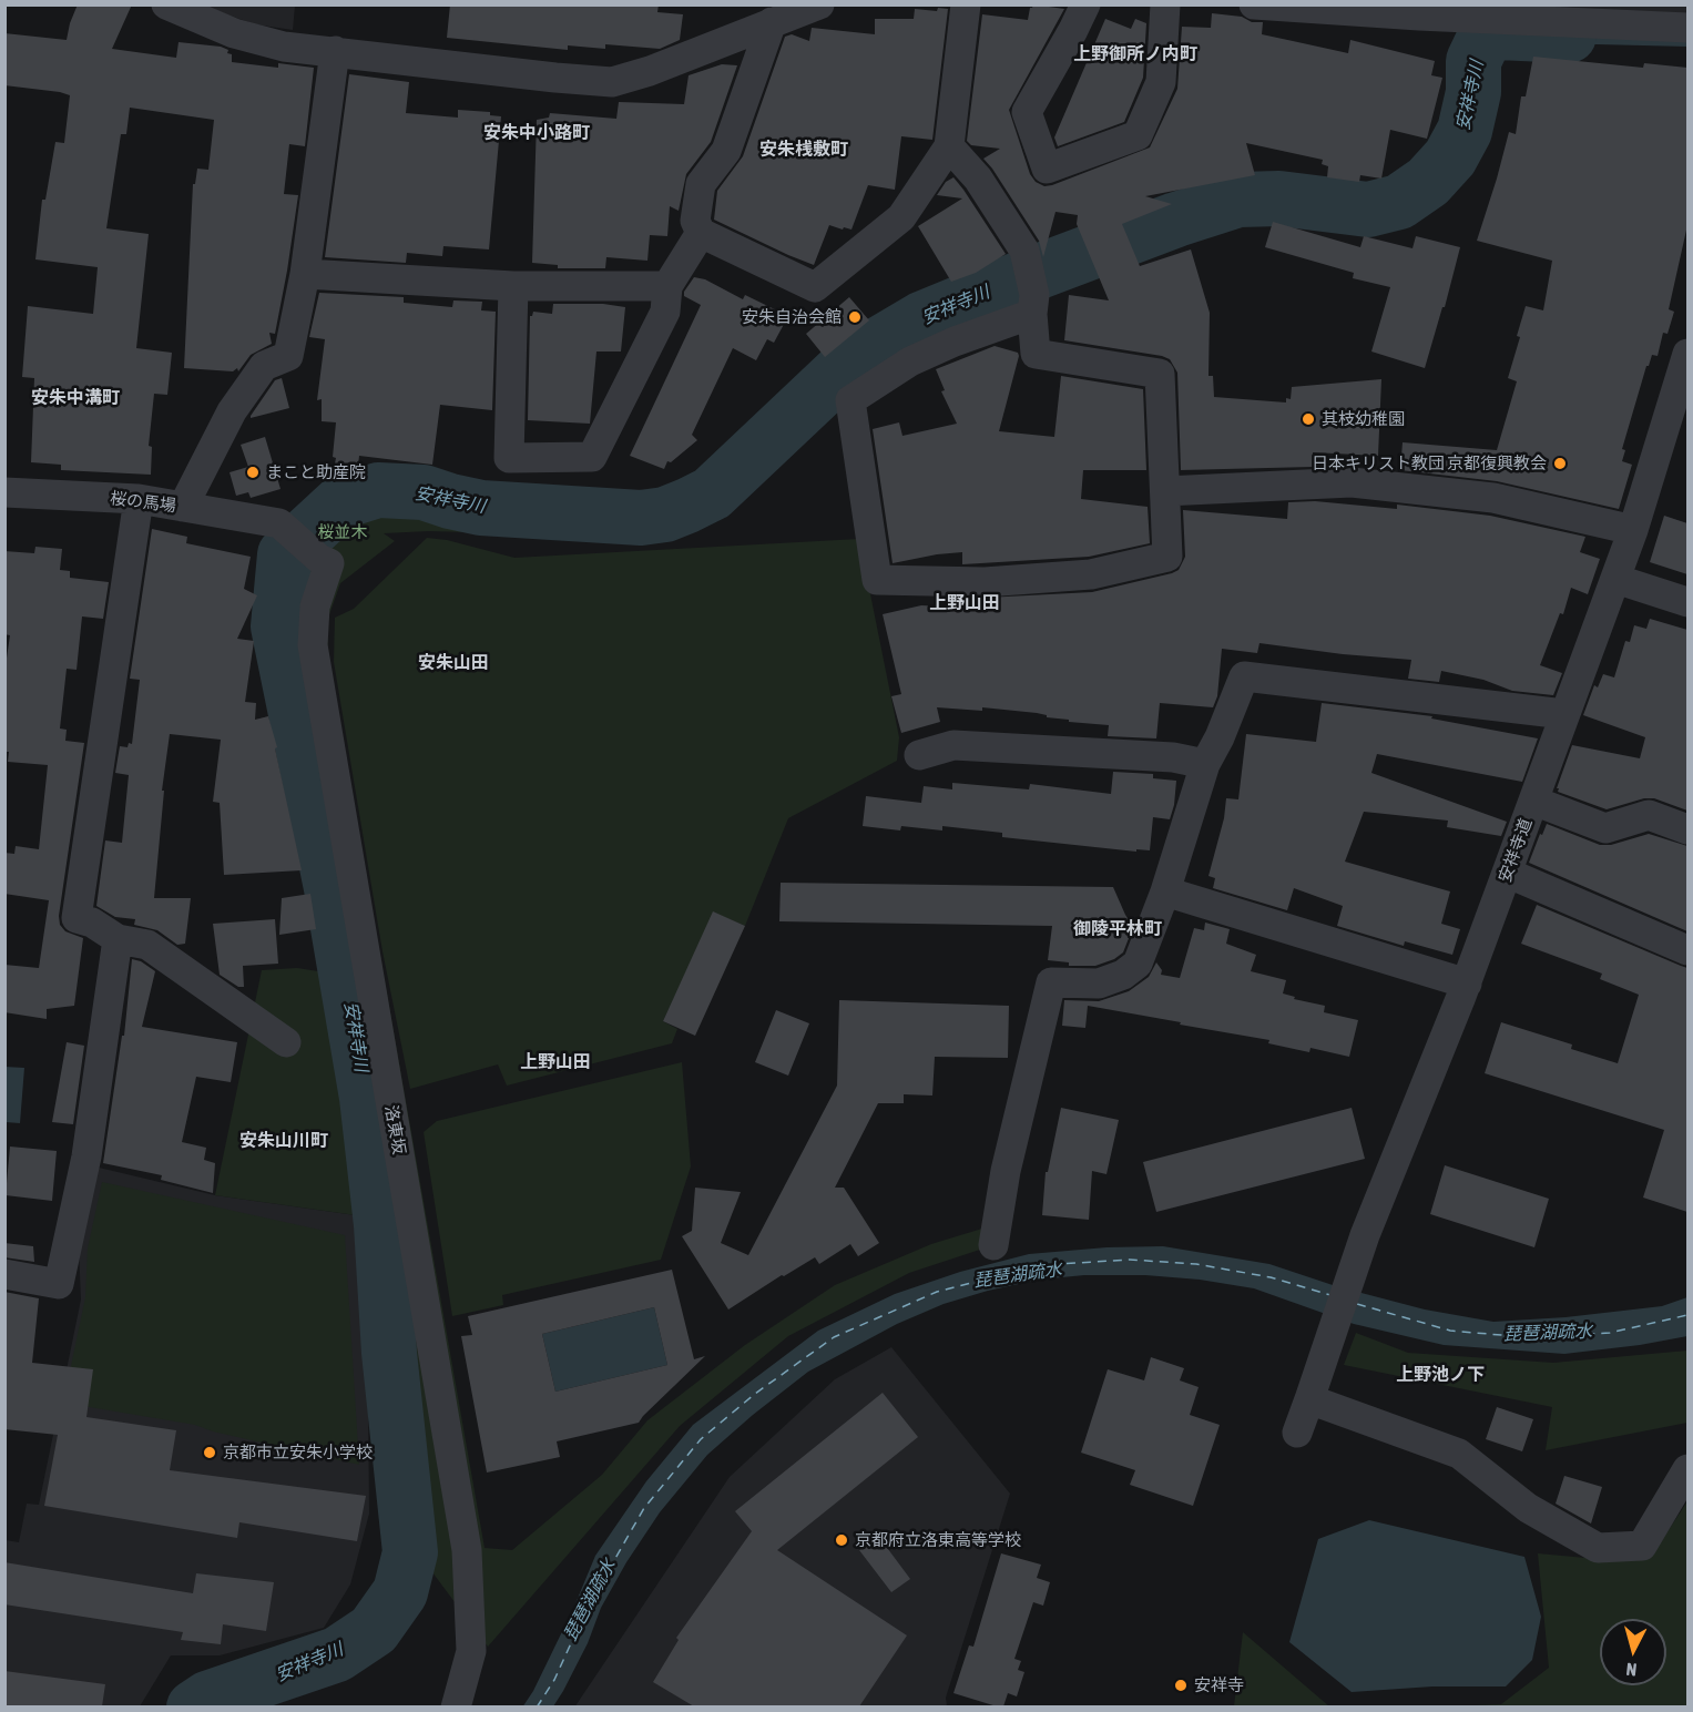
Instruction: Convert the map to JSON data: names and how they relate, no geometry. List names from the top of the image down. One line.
{"streets":{"street":["桜の馬場","安祥寺道","洛東坂"]},"crossings":[["桜の馬場","洛東坂"]],"districts":["上野御所ノ内町","安朱中小路町","安朱桟敷町","安朱中溝町","上野山田","安朱山田","御陵平林町","上野山田","安朱山川町","上野池ノ下"],"water":["安祥寺川","琵琶湖疏水"],"parks":["桜並木"],"places":["安朱自治会館","其枝幼稚園","日本キリスト教団 京都復興教会","まこと助産院","京都市立安朱小学校","京都府立洛東高等学校","安祥寺"],"north":"bottom"}
